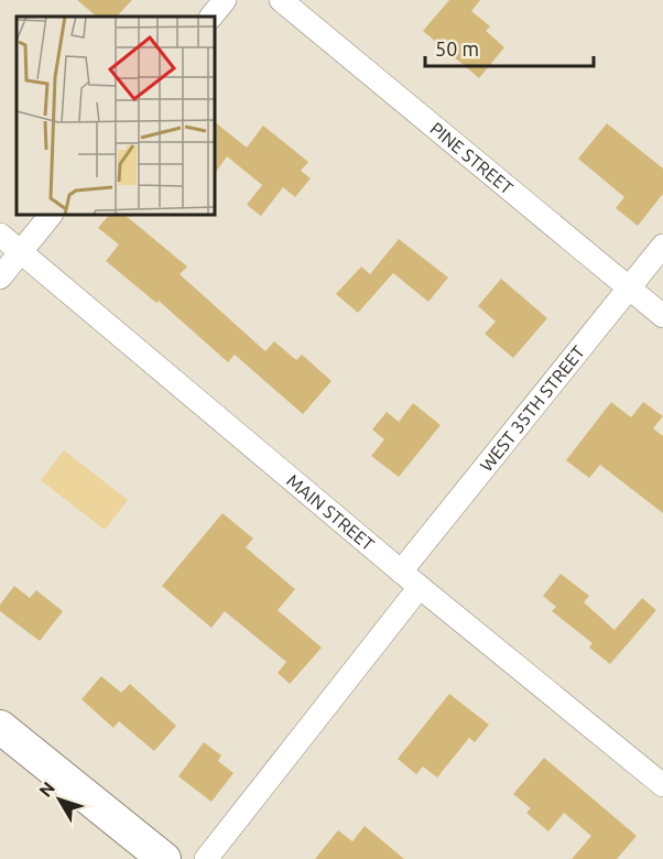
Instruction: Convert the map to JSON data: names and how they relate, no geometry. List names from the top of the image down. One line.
{"streets":{"street":["PINE STREET","WEST 35TH STREET","MAIN STREET"]},"crossings":[["PINE STREET","WEST 35TH STREET"],["WEST 35TH STREET","MAIN STREET"]],"scale_bar":"50 m","north":"top left"}
